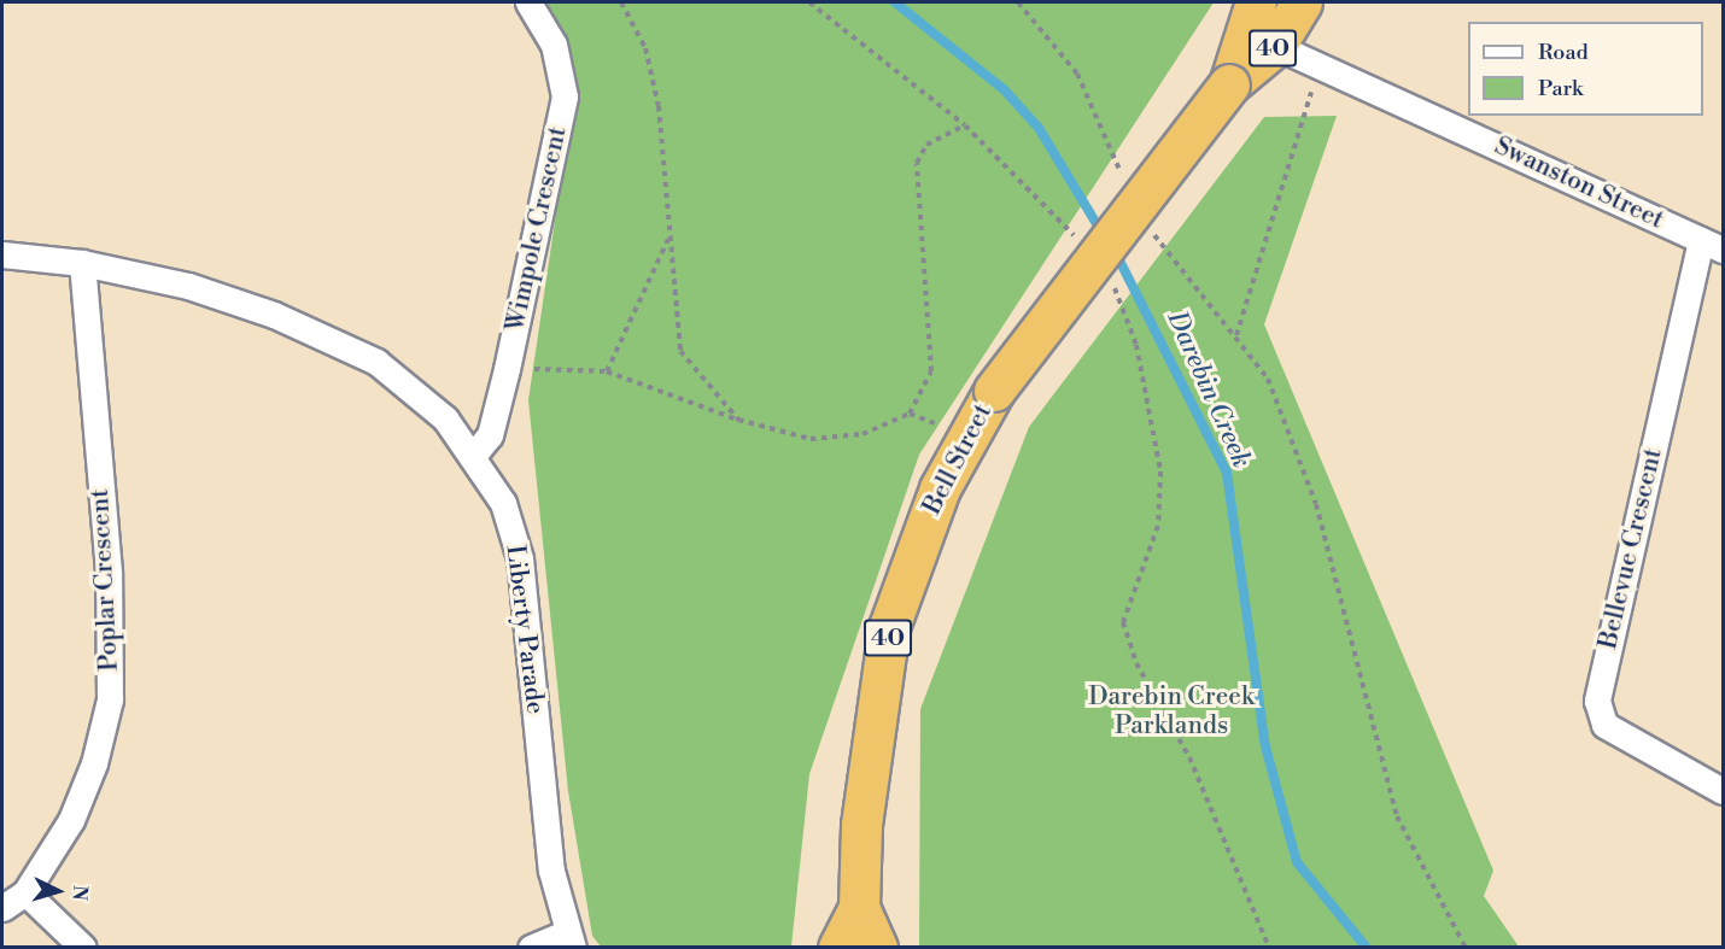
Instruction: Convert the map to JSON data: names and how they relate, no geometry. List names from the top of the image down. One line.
{"streets":{"highway":["40","Bell Street"],"street":["Swanston Street","Wimpole Crescent","Bellevue Crescent","Poplar Crescent","Liberty Parade"]},"crossings":[["Swanston Street","Bell Street"],["Swanston Street","Bellevue Crescent"],["Wimpole Crescent","Liberty Parade"],["Poplar Crescent","Liberty Parade"]],"water":["Darebin Creek"],"parks":["Darebin Creek Parklands"],"legend":["Road","Park"],"north":"right"}
